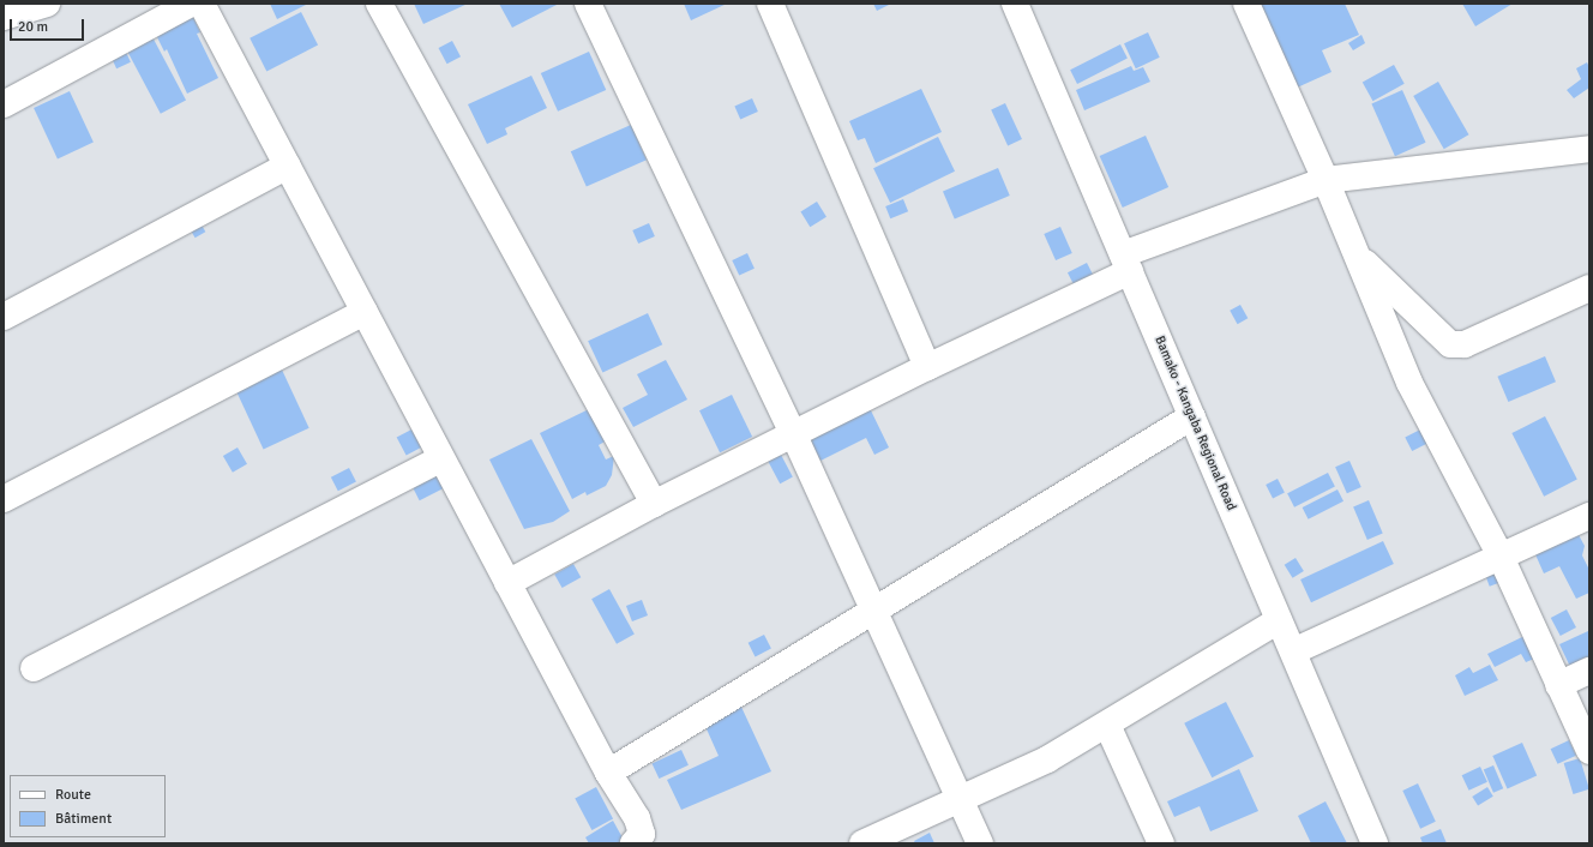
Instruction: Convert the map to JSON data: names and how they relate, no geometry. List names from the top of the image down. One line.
{"streets":{"street":["Bamako - Kangaba Regional Road"]},"legend":["Route","Bâtiment"],"scale_bar":"20 m"}
